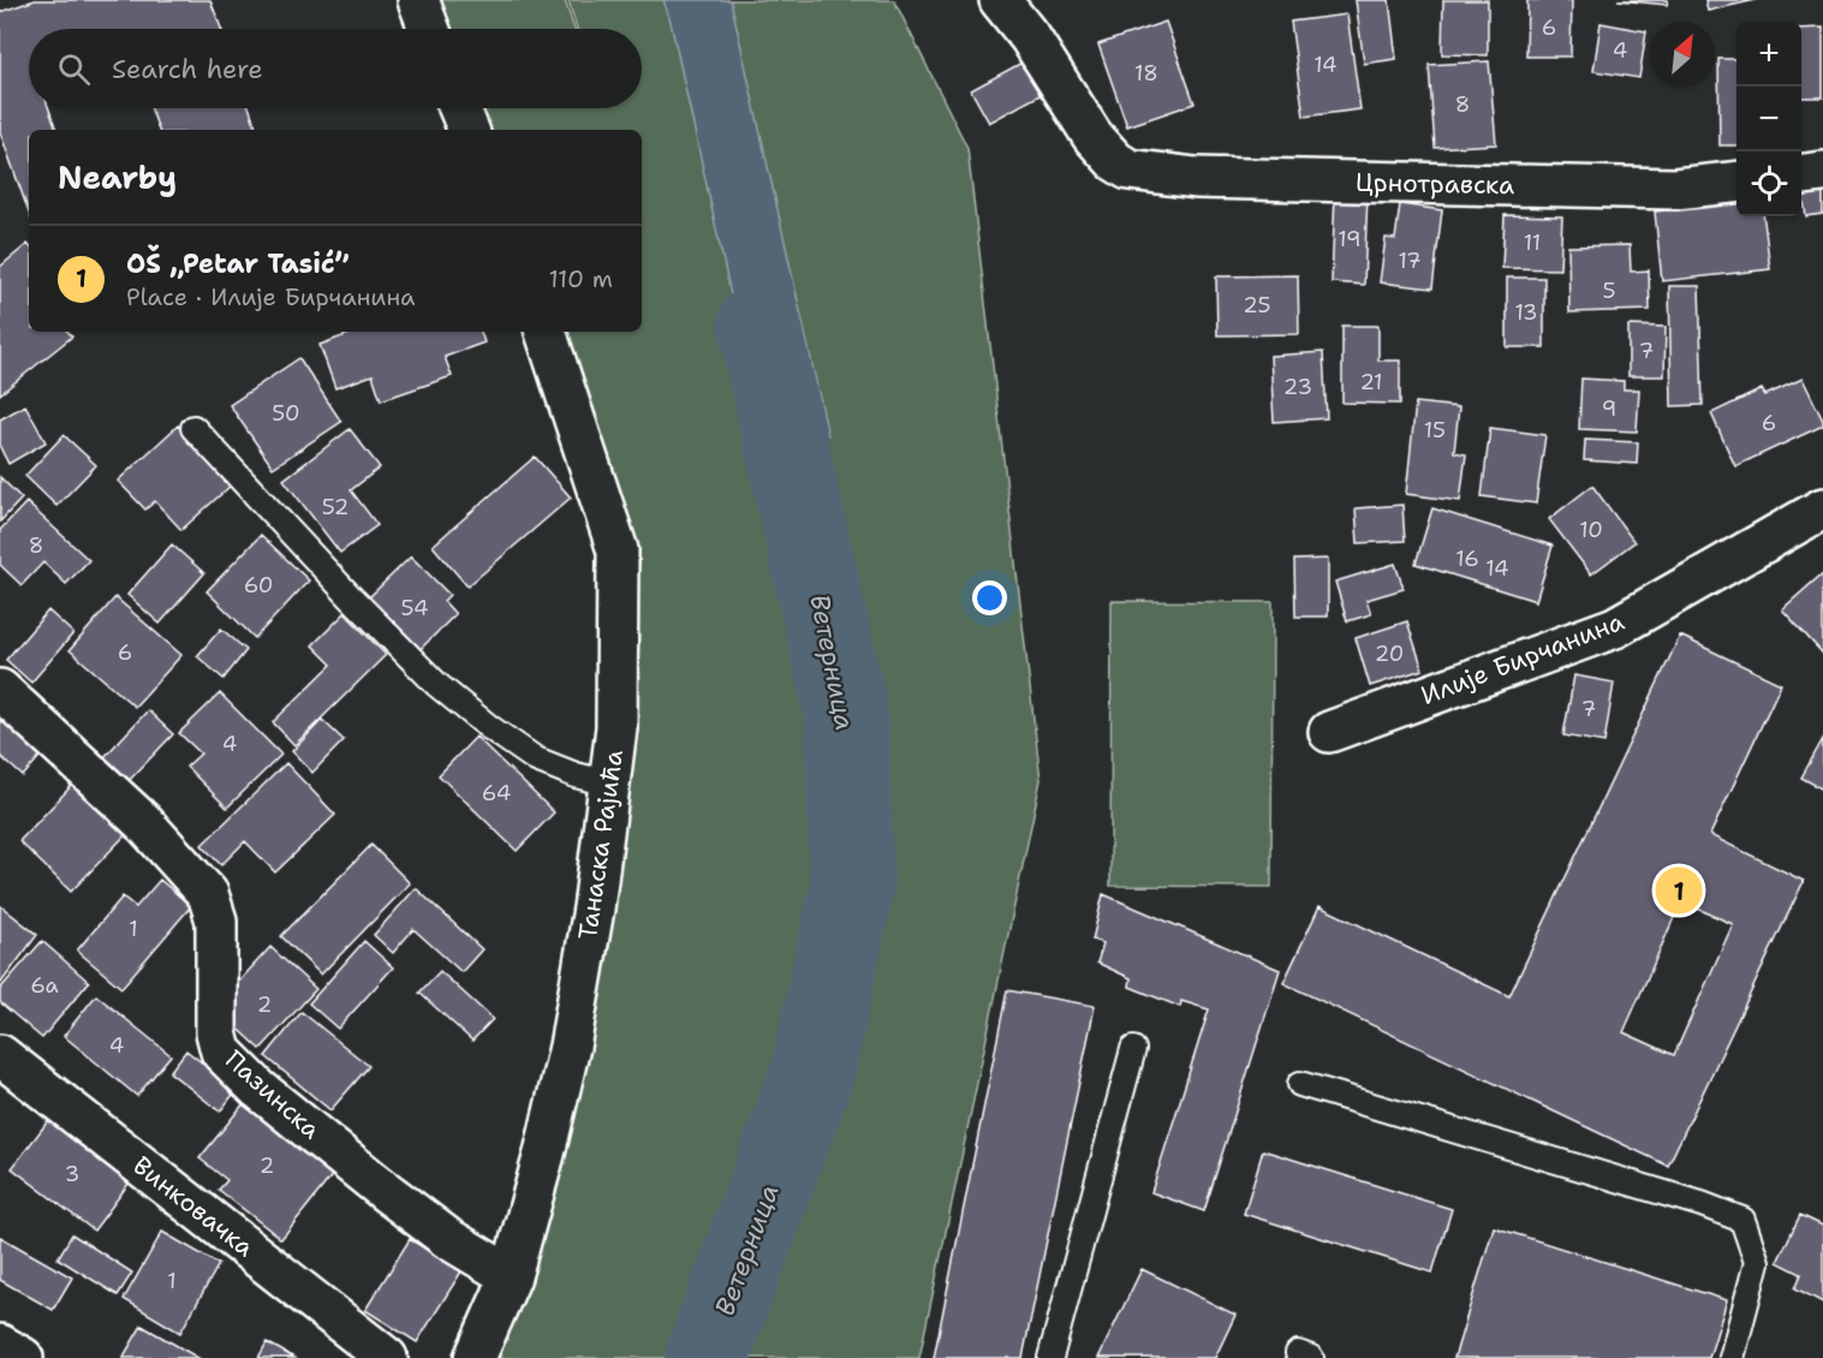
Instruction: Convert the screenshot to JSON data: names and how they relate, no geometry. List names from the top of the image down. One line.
{"streets":{"street":["Црнотравска","Илије Бирчанина","Танаска Рајића","Пазинска","Винковачка"]},"crossings":[["Танаска Рајића","Пазинска"]],"water":["Ветерница"],"house_numbers":["6","4","14","18","8","19","11","17","5","25","13","7","21","23","9","50","6","15","52","10","8","16","14","60","54","6","20","7","4","64","1","6a","2","4","2","3","1"],"north":"top right","page":{"map_buttons":["+","−"],"search":"Search here","heading":"Nearby","list":[{"mark":"1","name":"OŠ „Petar Tasić”","note":"Place · Илије Бирчанина","value":"110 m"}],"pins":"1"}}
